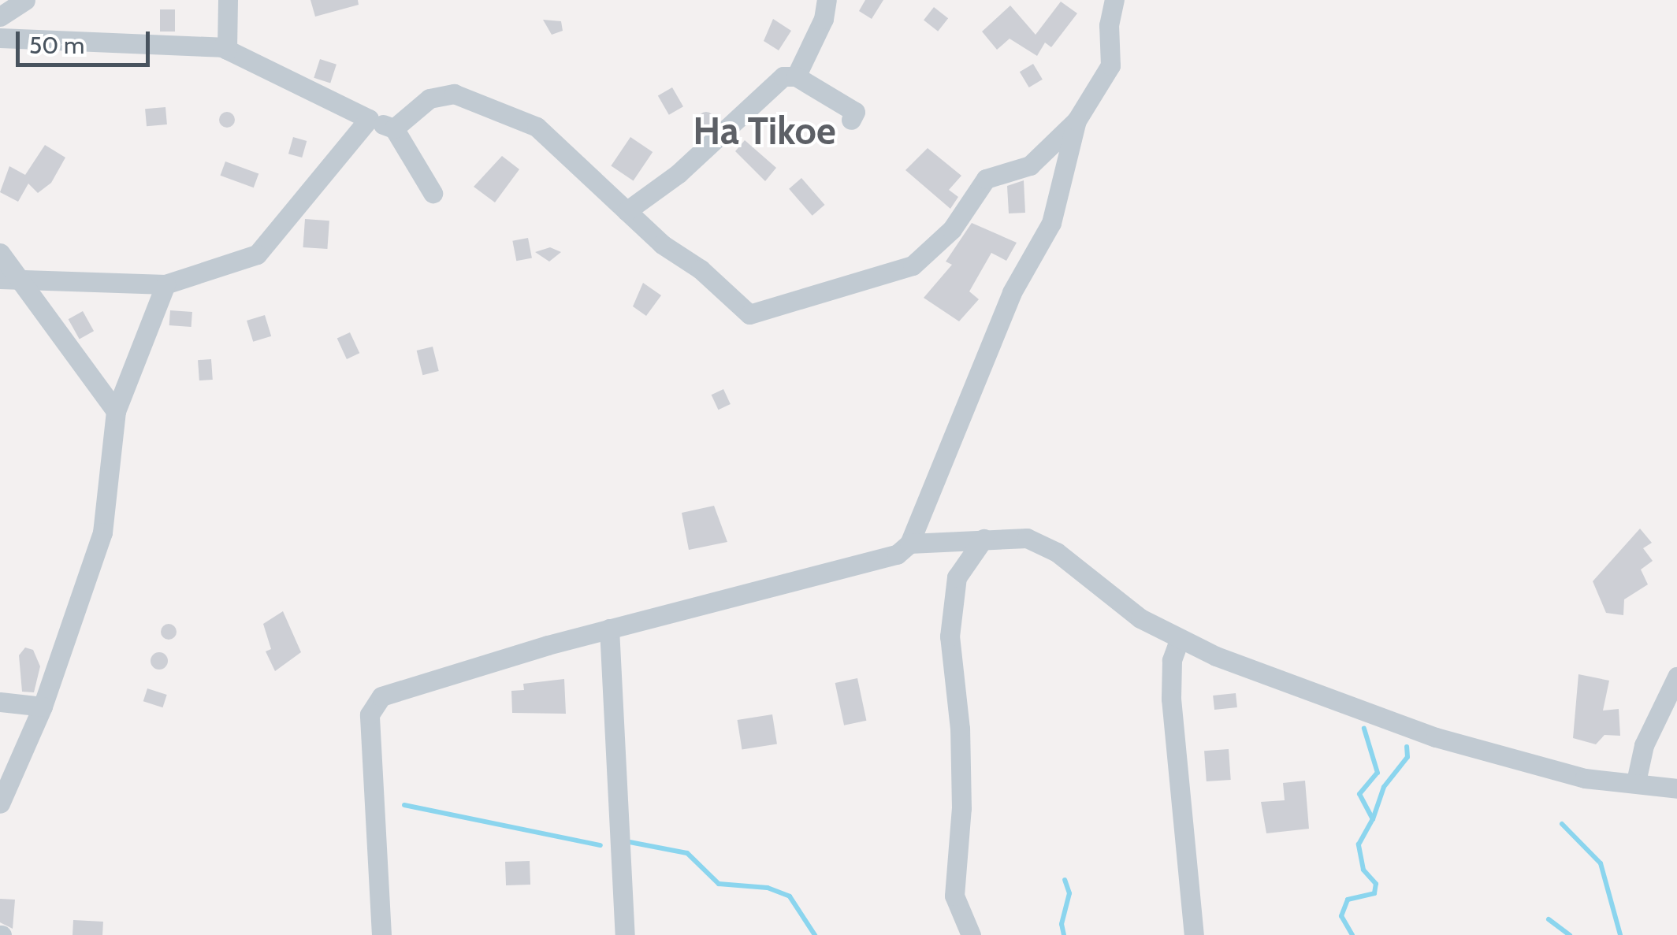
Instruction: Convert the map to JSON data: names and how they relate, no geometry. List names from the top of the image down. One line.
{"districts":["Ha Tikoe"],"scale_bar":"50 m"}
